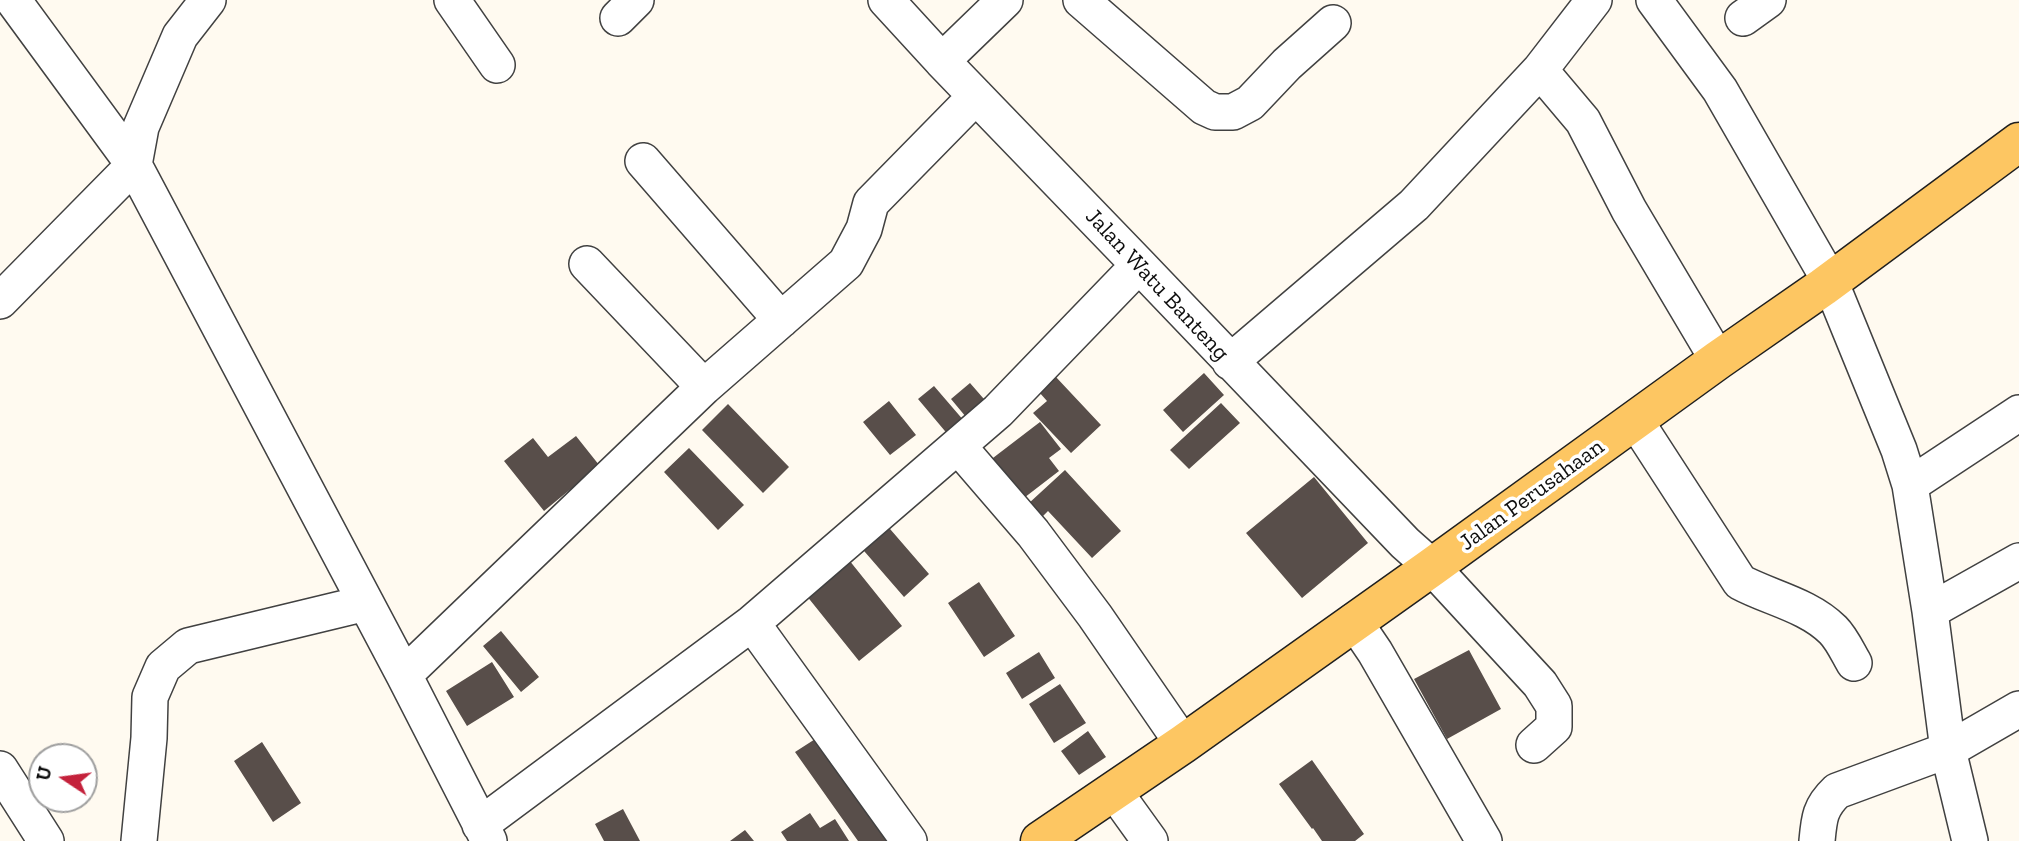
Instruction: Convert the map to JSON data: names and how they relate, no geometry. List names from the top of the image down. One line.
{"streets":{"main road":["Jalan Perusahaan"],"street":["Jalan Watu Banteng"]},"crossings":[["Jalan Watu Banteng","Jalan Perusahaan"]],"north":"left"}
